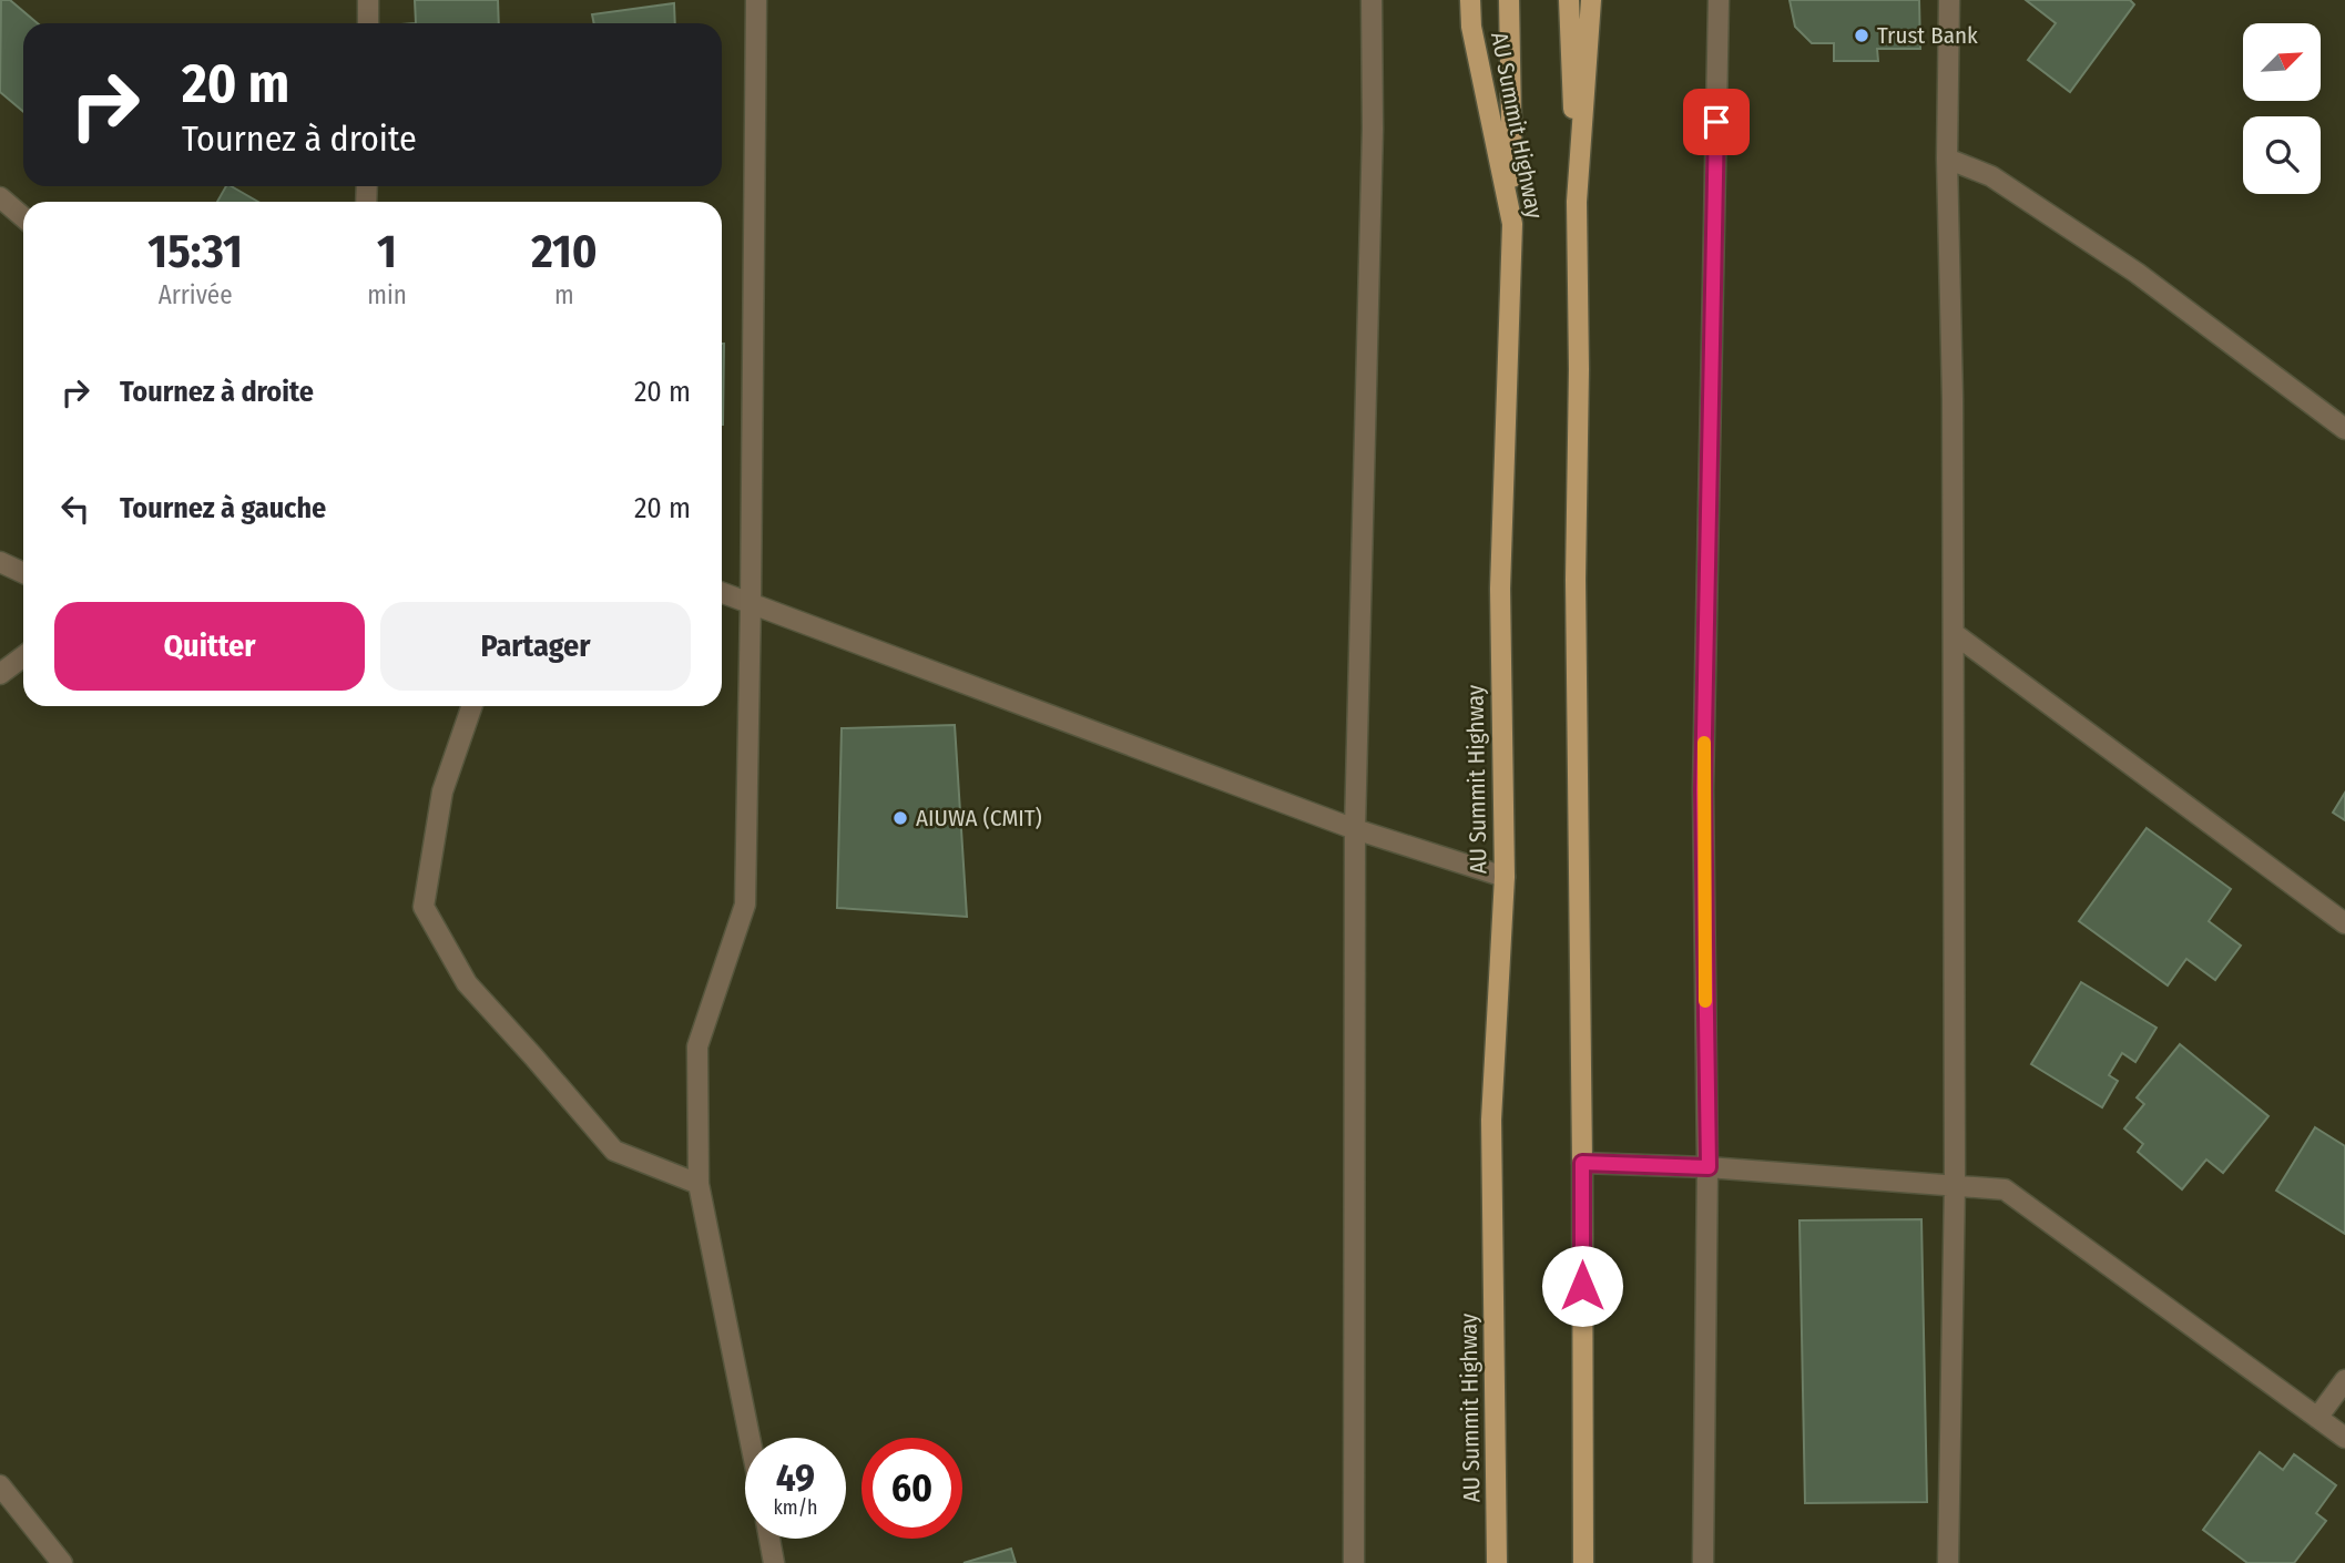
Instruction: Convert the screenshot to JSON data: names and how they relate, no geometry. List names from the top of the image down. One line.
{"streets":{"main road":["AU Summit Highway"]},"places":["Trust Bank","AIUWA (CMIT)"],"north":"top right","page":{"turn":["20 m","Tournez à droite"],"eta":["15:31","Arrivée","1","min","210","m"],"list":[{"name":"Tournez à droite","value":"20 m"},{"name":"Tournez à gauche","value":"20 m"}],"buttons":["Quitter","Partager"],"speed":"49 km/h","limit":"60"}}
